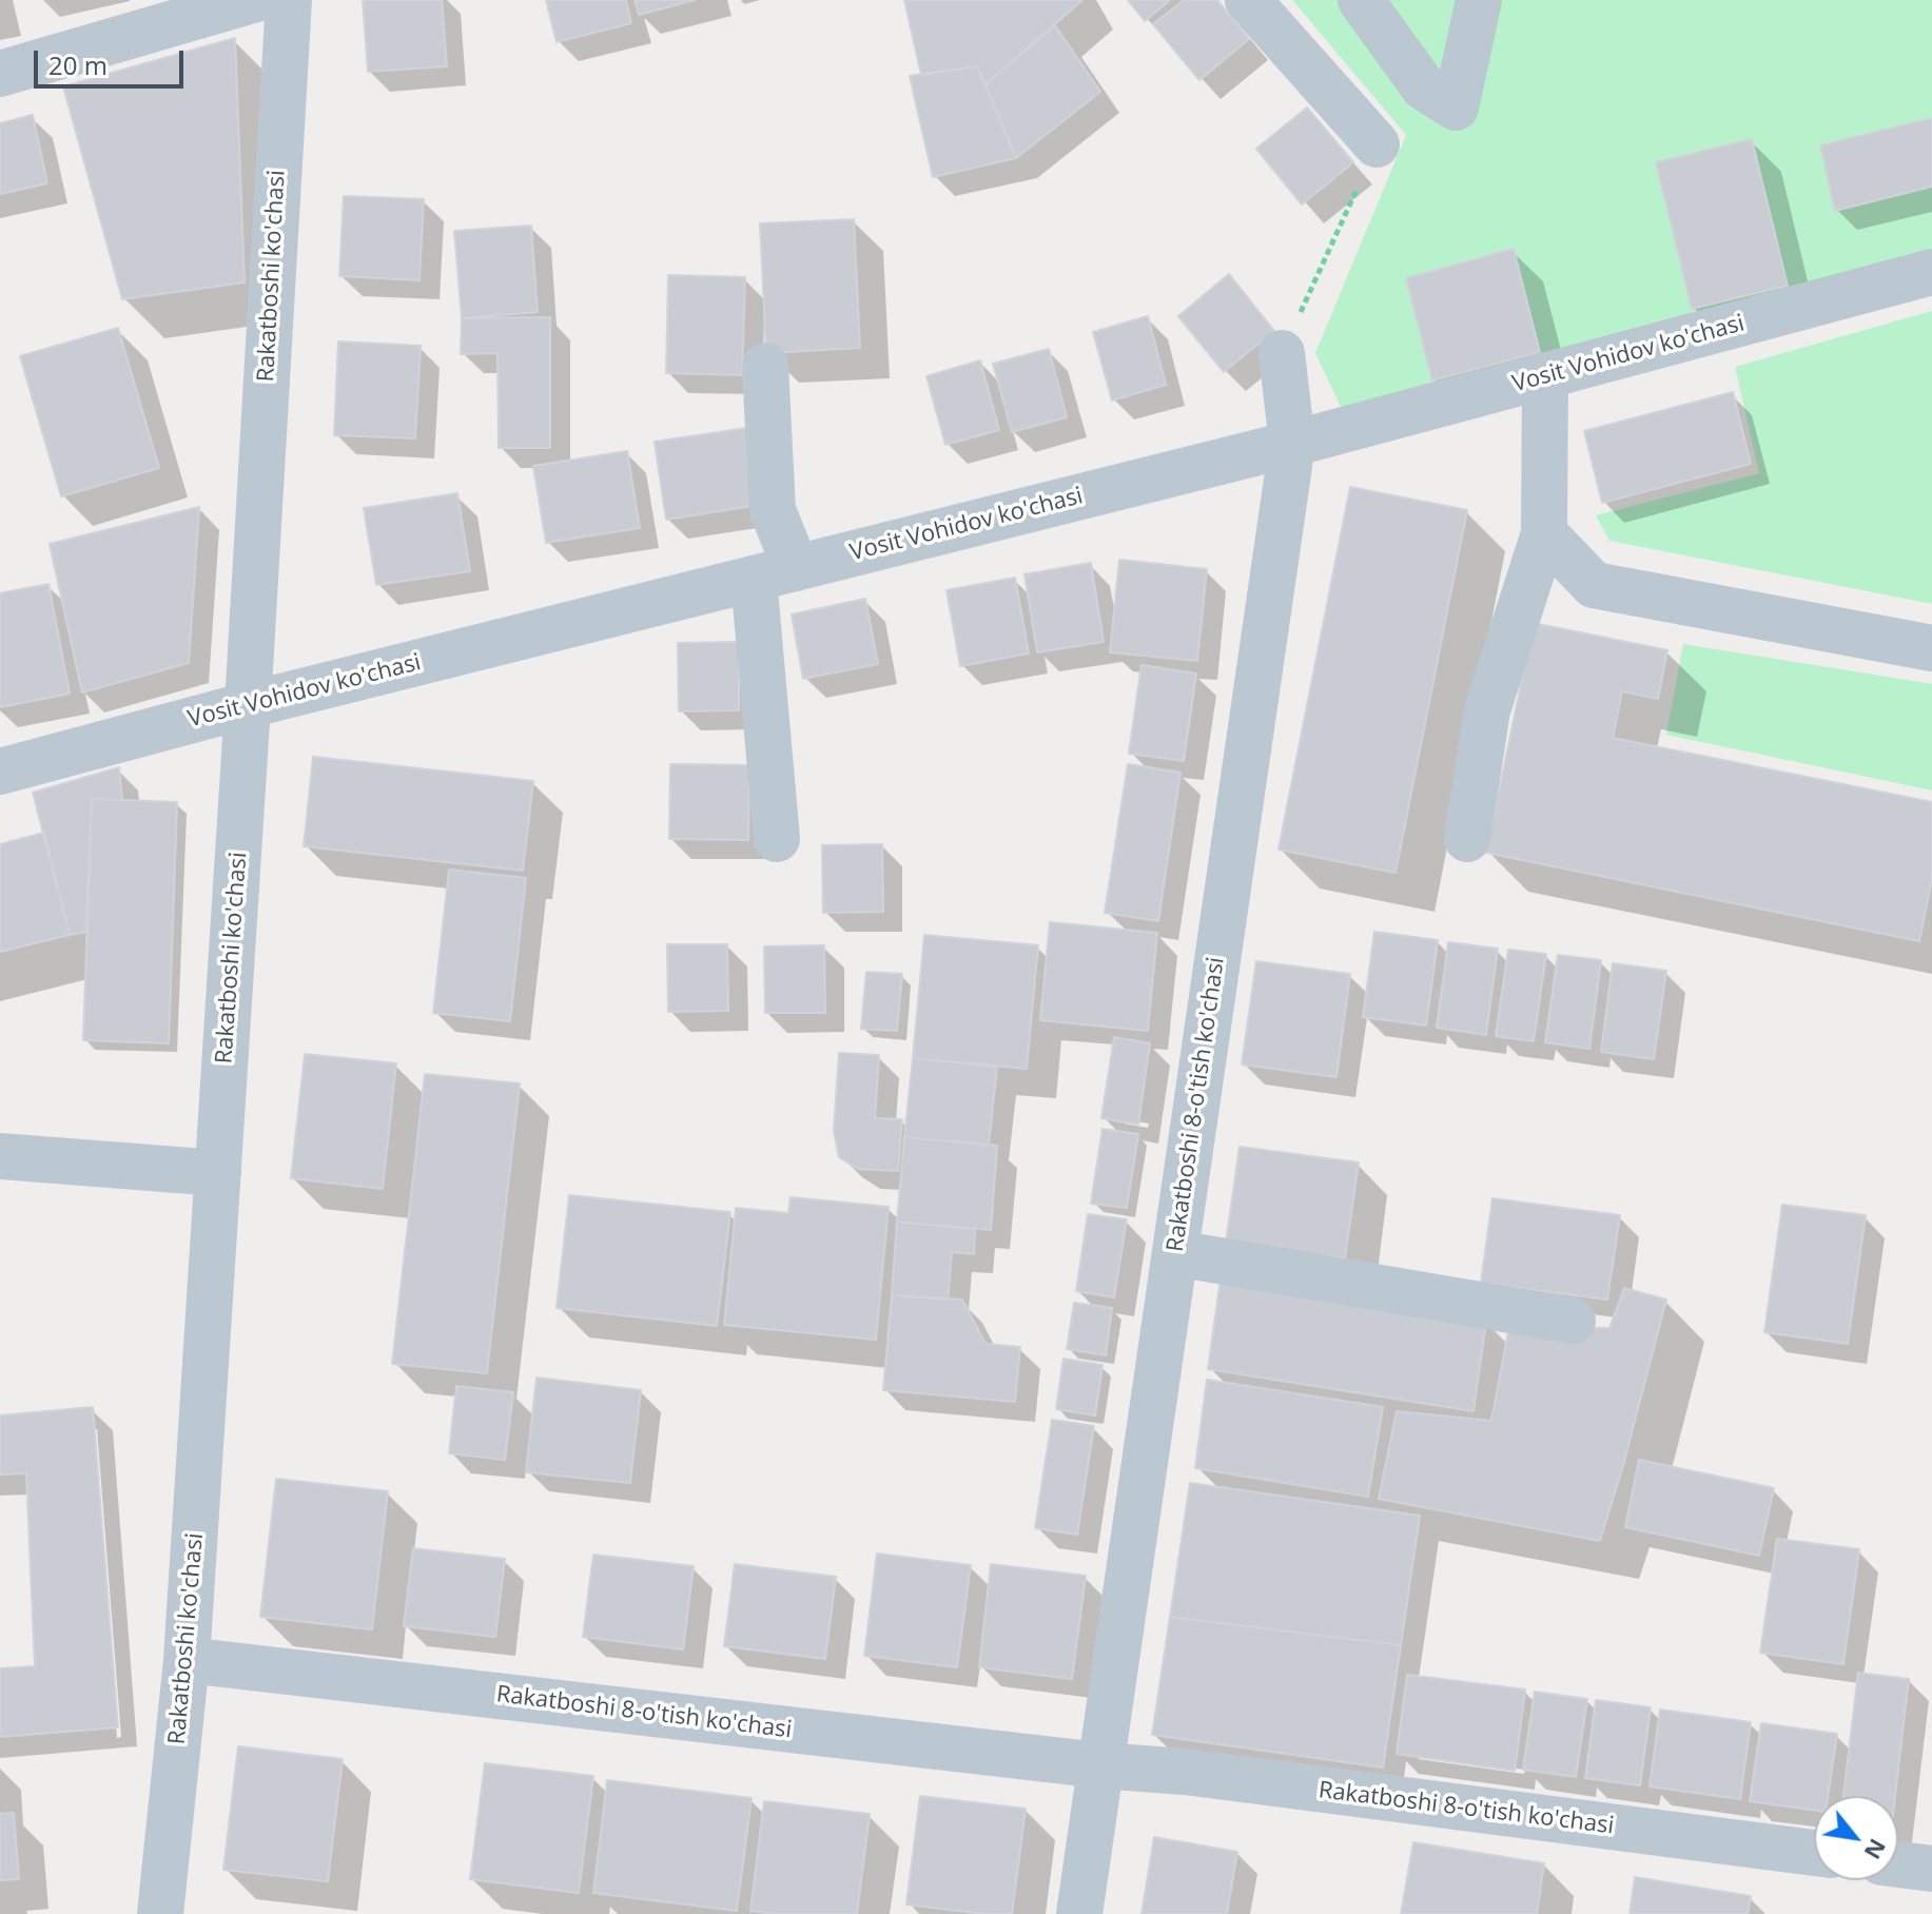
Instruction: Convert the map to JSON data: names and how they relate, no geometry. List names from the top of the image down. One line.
{"streets":{"street":["Rakatboshi ko'chasi","Vosit Vohidov ko'chasi","Rakatboshi 8-o'tish ko'chasi"]},"crossings":[["Rakatboshi ko'chasi","Vosit Vohidov ko'chasi"],["Rakatboshi ko'chasi","Rakatboshi 8-o'tish ko'chasi"],["Vosit Vohidov ko'chasi","Rakatboshi 8-o'tish ko'chasi"]],"scale_bar":"20 m","north":"bottom right"}
